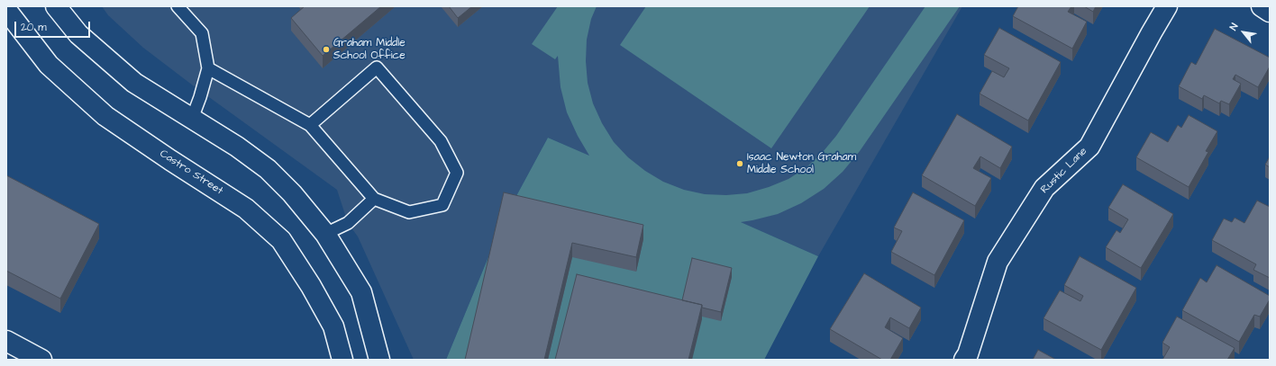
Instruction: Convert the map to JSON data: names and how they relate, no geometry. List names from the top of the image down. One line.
{"streets":{"street":["Rustic Lane","Castro Street"]},"places":["Graham Middle School Office","Isaac Newton Graham Middle School"],"scale_bar":"20 m","north":"top left"}
